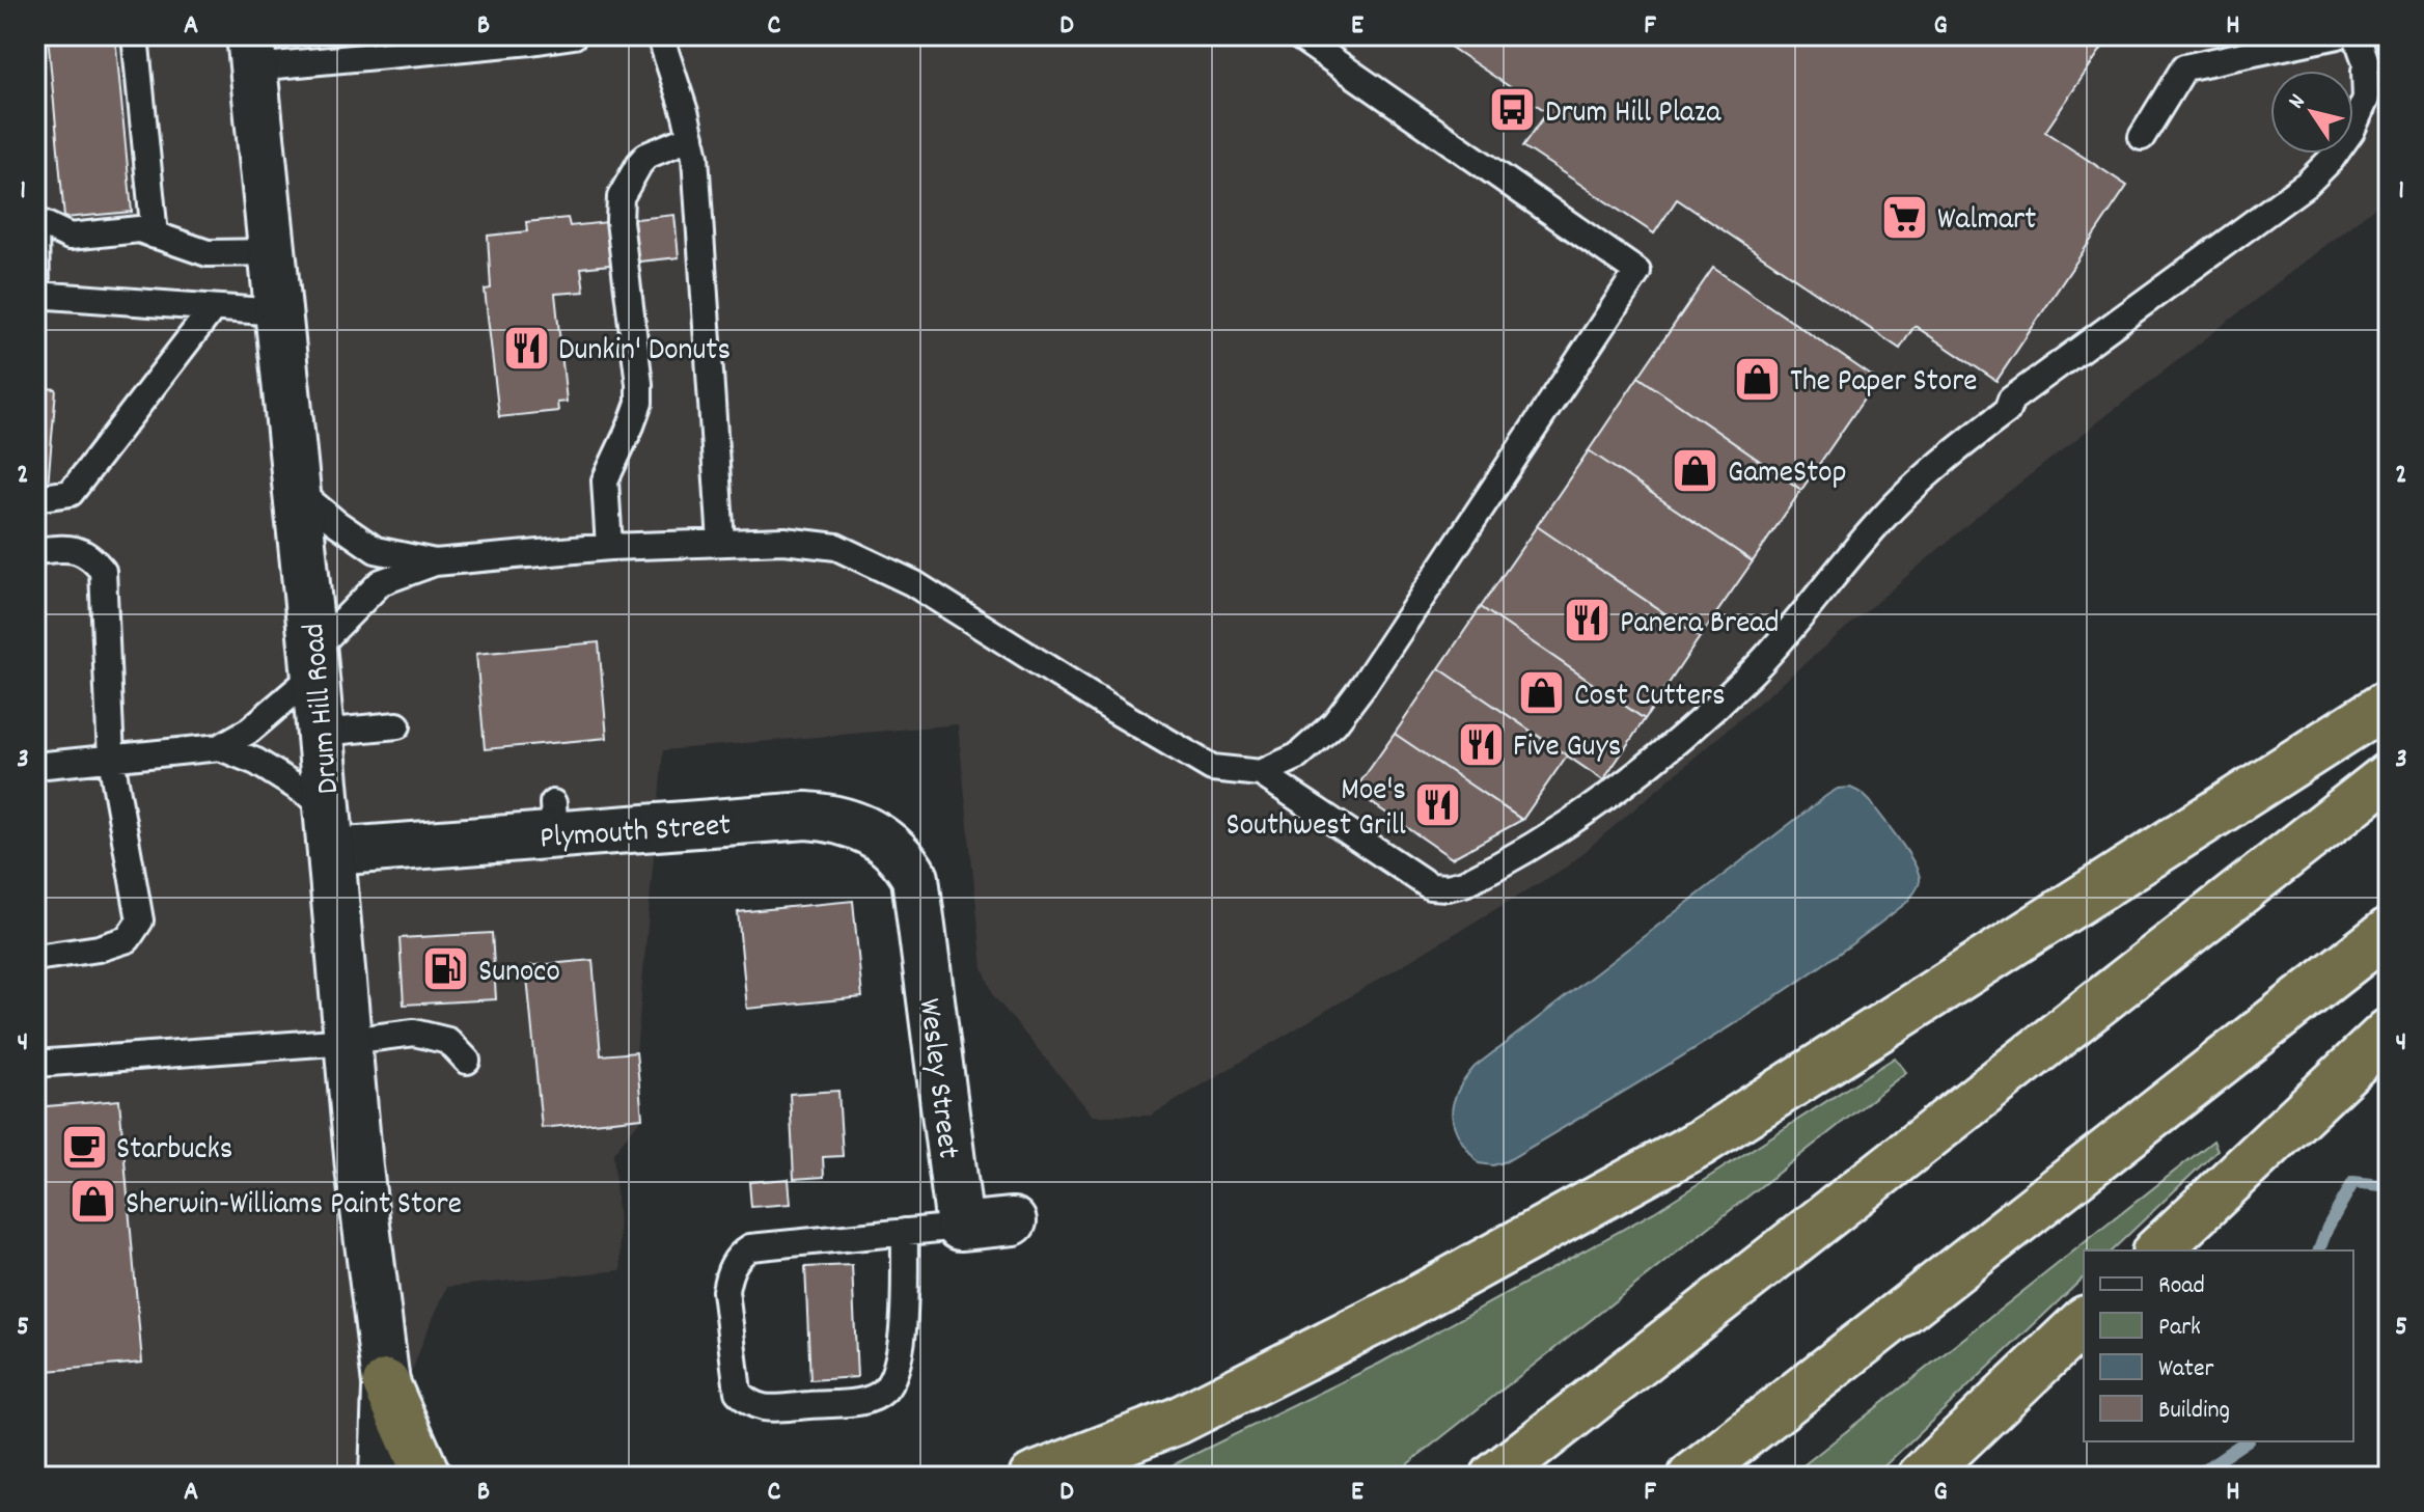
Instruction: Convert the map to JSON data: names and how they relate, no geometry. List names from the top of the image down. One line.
{"streets":{"main road":["Drum Hill Road","Plymouth Street","Wesley Street"]},"crossings":[["Drum Hill Road","Plymouth Street"],["Plymouth Street","Wesley Street"]],"places":{"bus stop":["Drum Hill Plaza"],"supermarket":["Walmart"],"restaurant":["Dunkin' Donuts","Panera Bread","Five Guys","Moe's Southwest Grill"],"shop":["The Paper Store","GameStop","Cost Cutters","Sherwin-Williams Paint Store"],"fuel station":["Sunoco"],"cafe":["Starbucks"]},"legend":["Road","Park","Water","Building"],"north":"top left","grid":{"columns":["A","B","C","D","E","F","G","H"],"rows":["1","2","3","4","5"]}}
